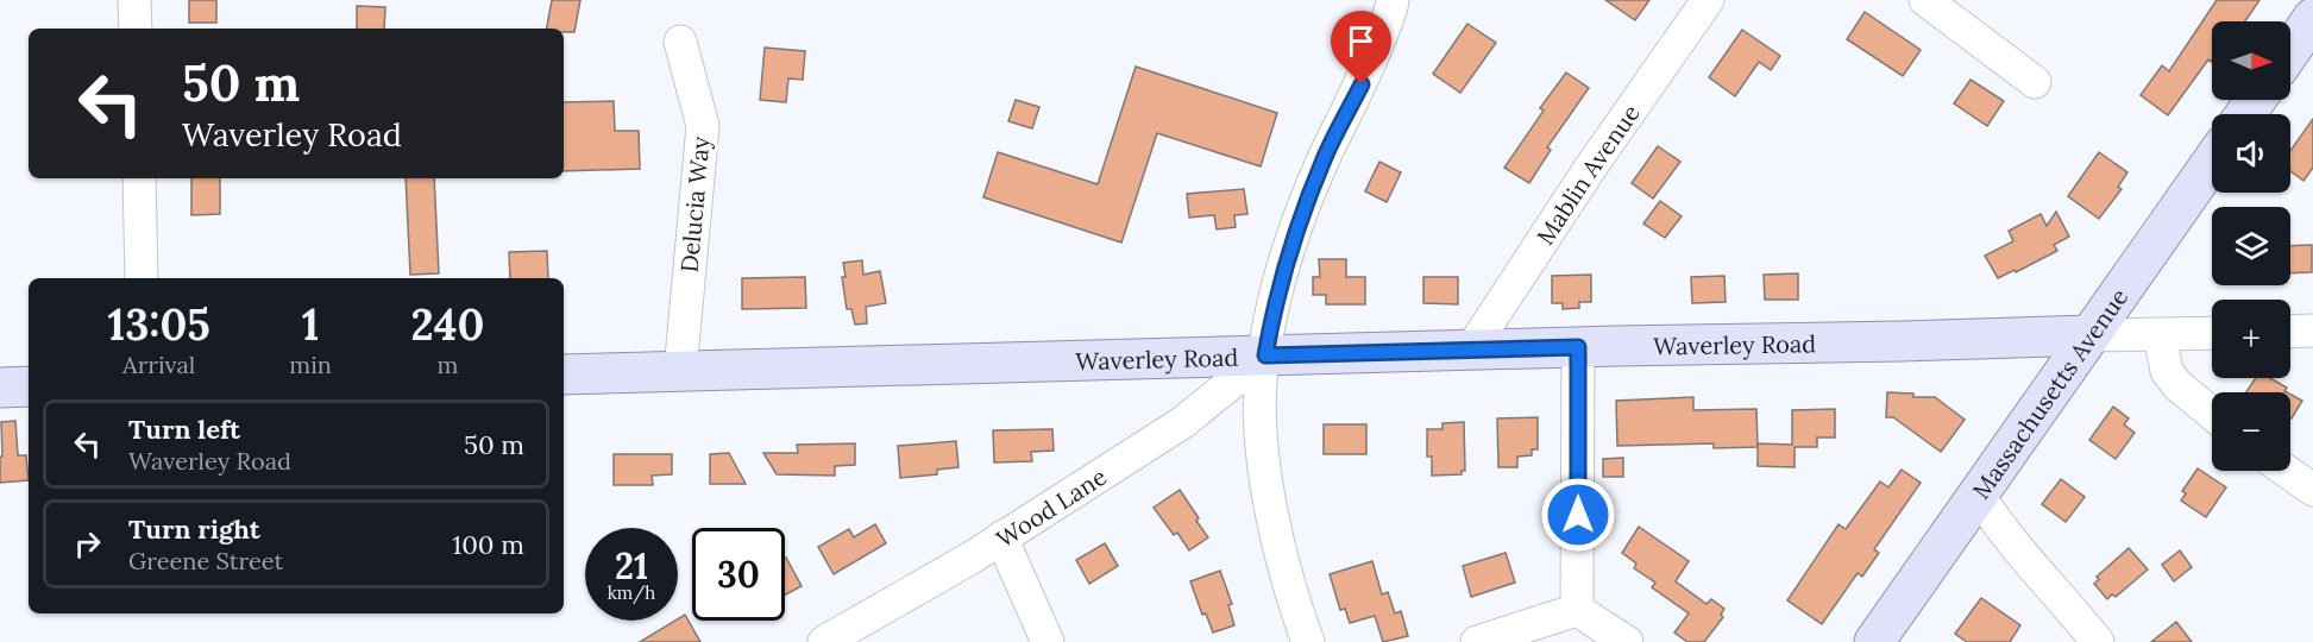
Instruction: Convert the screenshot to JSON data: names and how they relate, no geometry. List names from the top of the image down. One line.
{"streets":{"main road":["Waverley Road","Massachusetts Avenue"],"street":["Mablin Avenue","Delucia Way","Wood Lane"]},"crossings":[["Mablin Avenue","Waverley Road"],["Delucia Way","Waverley Road"],["Waverley Road","Massachusetts Avenue"],["Waverley Road","Wood Lane"]],"north":"right","page":{"map_buttons":["+","−"],"turn":["50 m","Waverley Road"],"eta":["13:05","Arrival","1","min","240","m"],"list":[{"name":"Turn left","note":"Waverley Road","value":"50 m"},{"name":"Turn right","note":"Greene Street","value":"100 m"}],"speed":"21 km/h","limit":"30"}}
